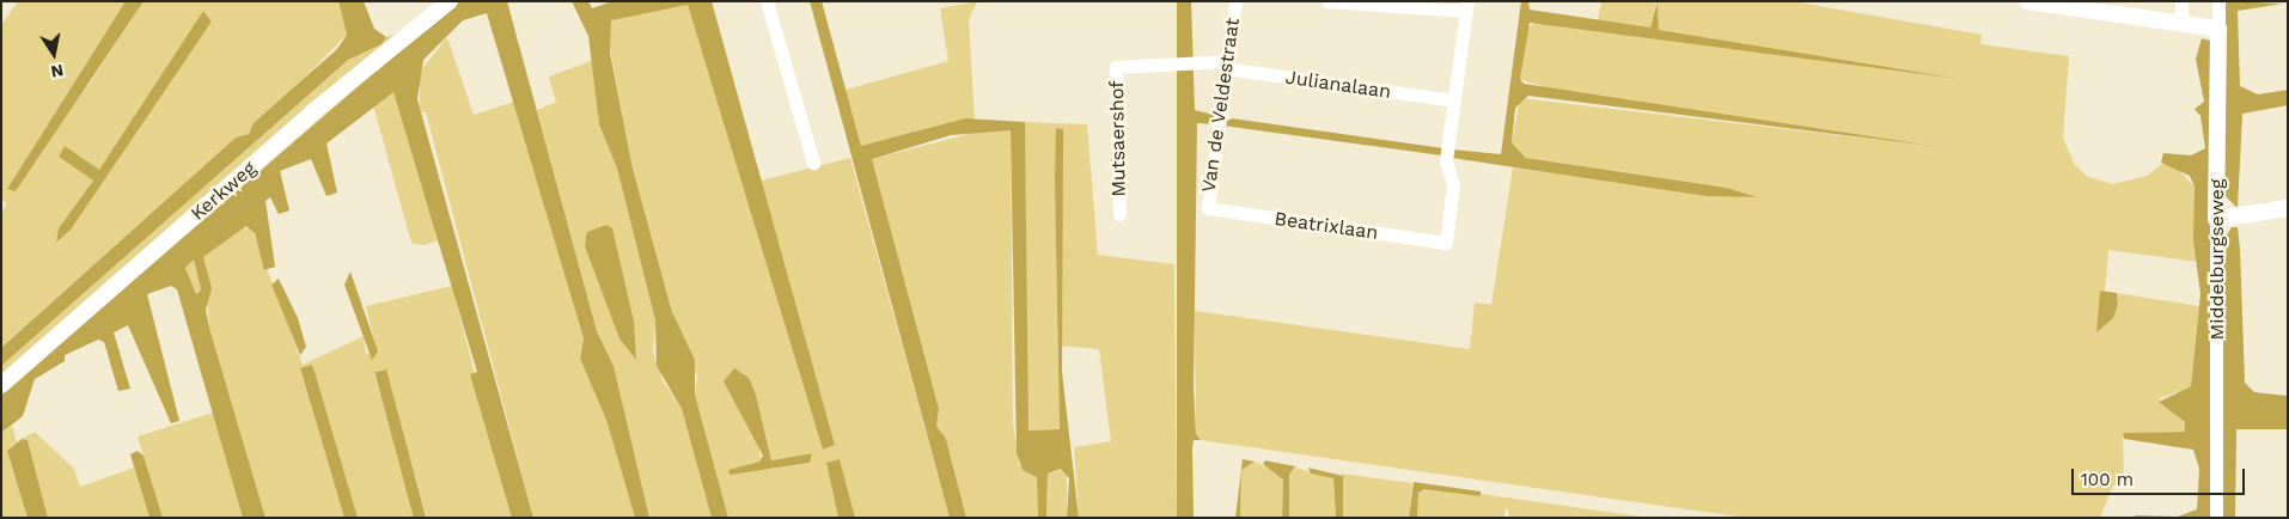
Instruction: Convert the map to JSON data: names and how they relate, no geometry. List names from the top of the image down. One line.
{"streets":{"street":["Julianalaan","Van de Veldestraat","Mutsaershof","Kerkweg","Beatrixlaan","Middelburgseweg"]},"crossings":[["Julianalaan","Van de Veldestraat"],["Julianalaan","Mutsaershof"],["Julianalaan","Beatrixlaan"],["Van de Veldestraat","Mutsaershof"],["Van de Veldestraat","Beatrixlaan"]],"scale_bar":"100 m","north":"bottom"}
